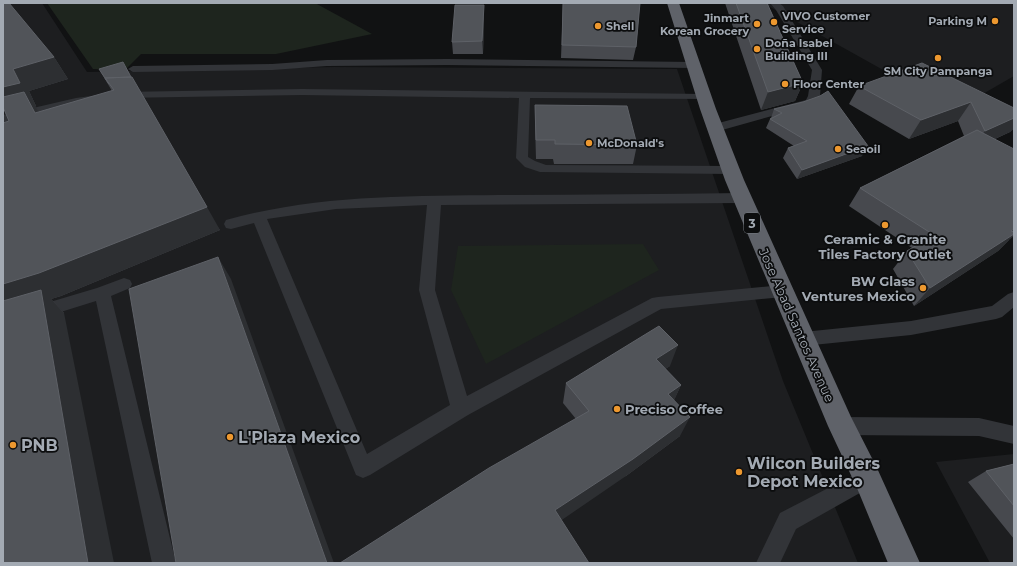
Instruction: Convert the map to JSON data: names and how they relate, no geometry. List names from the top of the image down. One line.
{"streets":{"highway":["3","Jose Abad Santos Avenue"]},"places":["Parking M","VIVO Customer Service","Jinmart Korean Grocery","Shell","Doña Isabel Building III","SM City Pampanga","Floor Center","McDonald's","Seaoil","Ceramic & Granite Tiles Factory Outlet","BW Glass Ventures Mexico","Preciso Coffee","L'Plaza Mexico","PNB","Wilcon Builders Depot Mexico"]}
